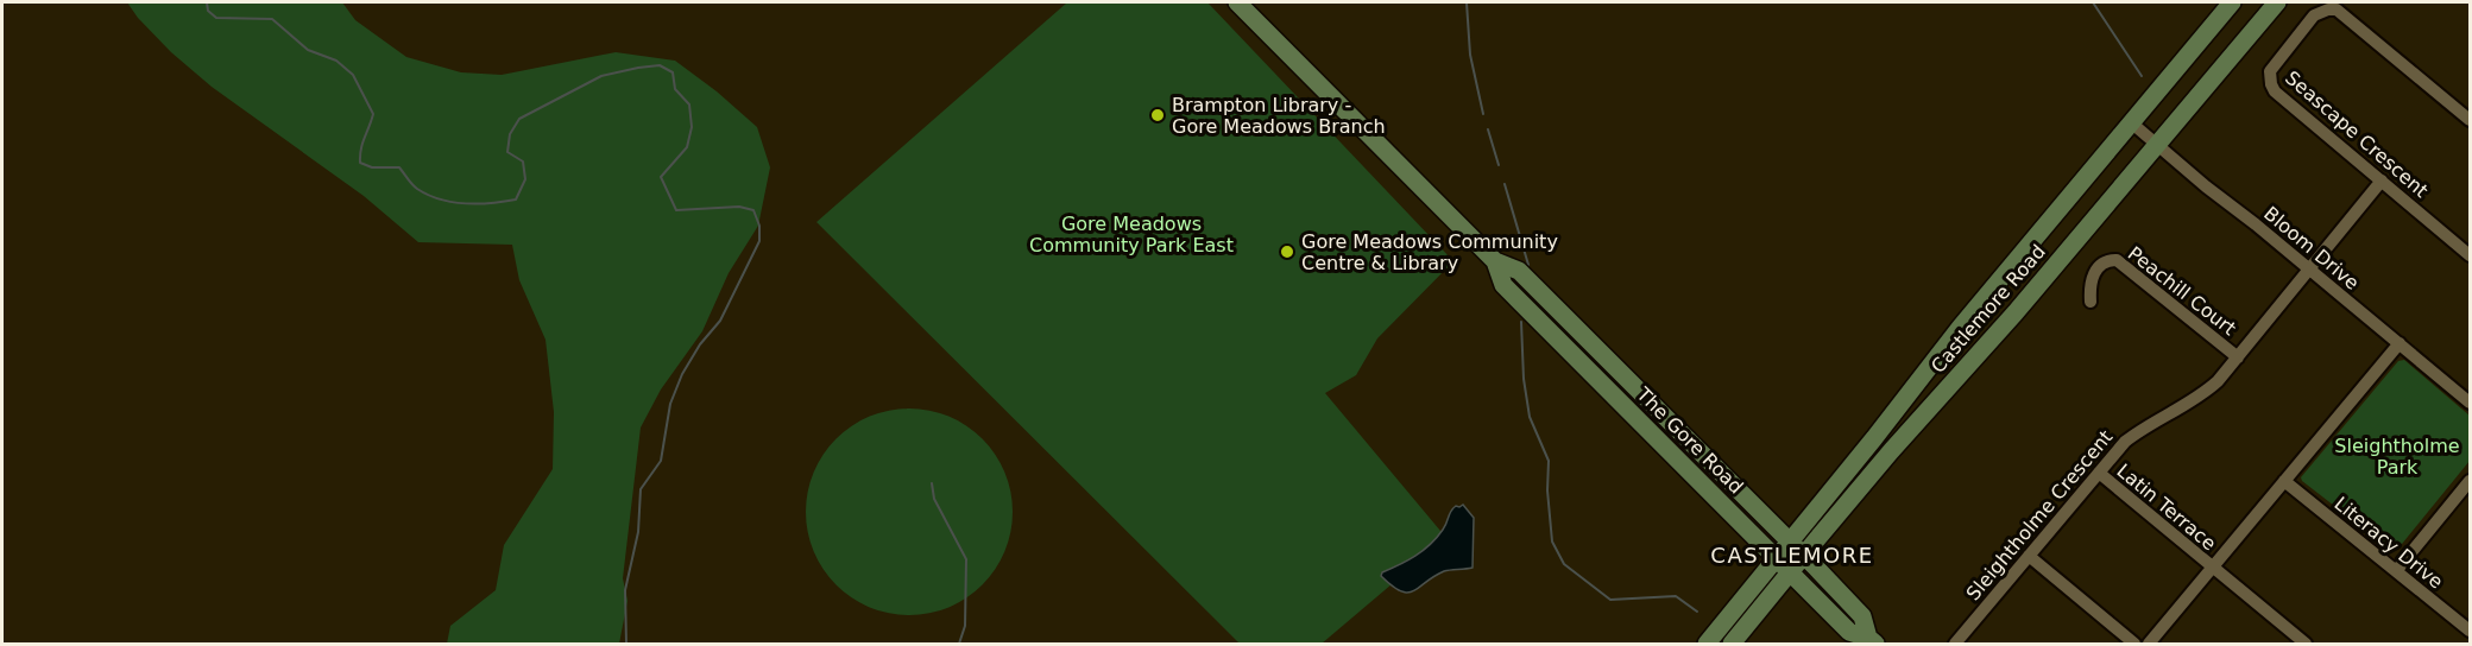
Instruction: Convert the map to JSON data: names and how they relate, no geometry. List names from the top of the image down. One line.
{"streets":{"main road":["Castlemore Road","The Gore Road"],"street":["Seascape Crescent","Bloom Drive","Peachill Court","Latin Terrace","Sleightholme Crescent","Literacy Drive"]},"crossings":[["Seascape Crescent","Sleightholme Crescent"],["Bloom Drive","Castlemore Road"],["Bloom Drive","Sleightholme Crescent"],["Peachill Court","Sleightholme Crescent"],["Castlemore Road","The Gore Road"],["Latin Terrace","Sleightholme Crescent"]],"districts":["CASTLEMORE"],"parks":["Gore Meadows Community Park East","Sleightholme Park"],"places":["Brampton Library - Gore Meadows Branch","Gore Meadows Community Centre & Library"]}
